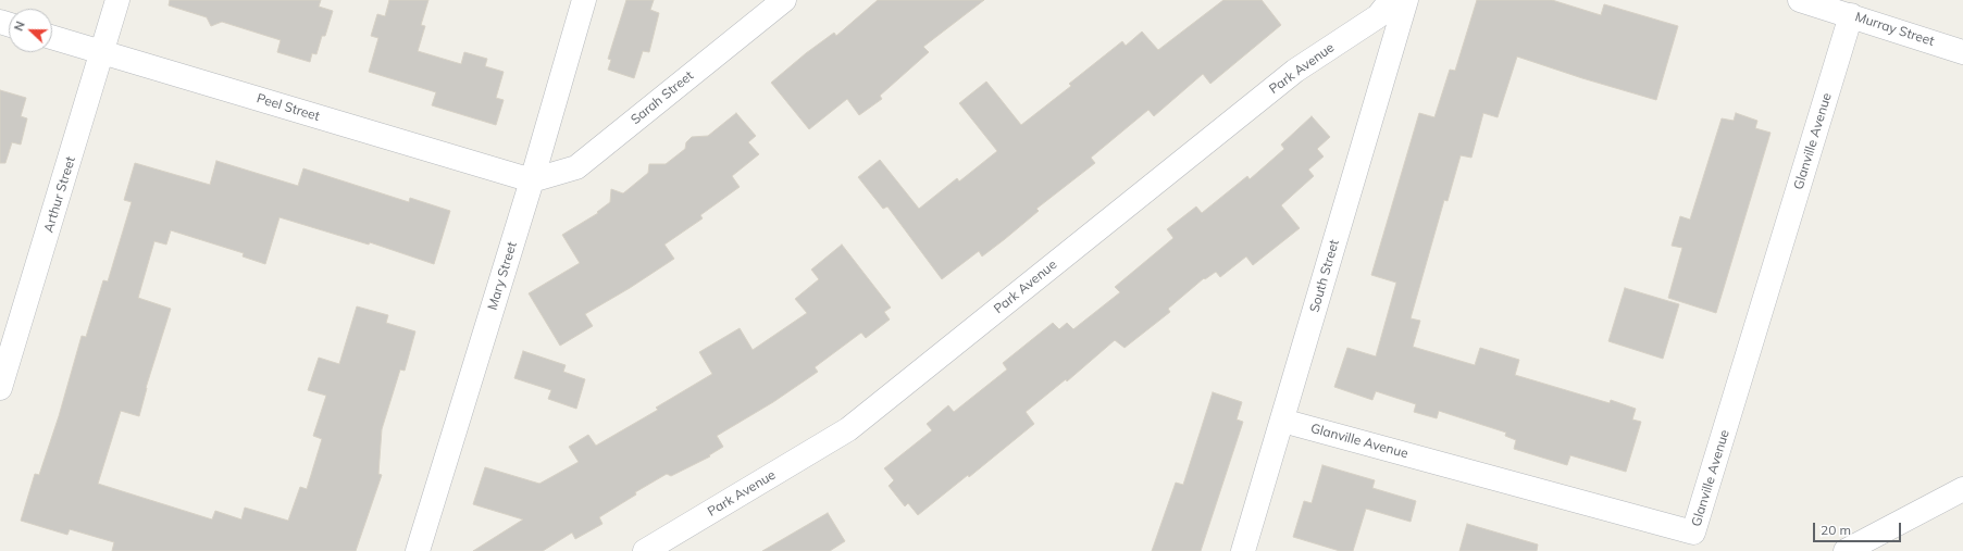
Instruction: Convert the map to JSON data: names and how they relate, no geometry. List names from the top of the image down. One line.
{"streets":{"street":["Murray Street","Park Avenue","Sarah Street","Peel Street","Glanville Avenue","Arthur Street","Mary Street","South Street"]},"crossings":[["Murray Street","Glanville Avenue"],["Sarah Street","Peel Street"],["Sarah Street","Mary Street"],["Peel Street","Arthur Street"],["Peel Street","Mary Street"],["Glanville Avenue","South Street"]],"scale_bar":"20 m","north":"left"}
